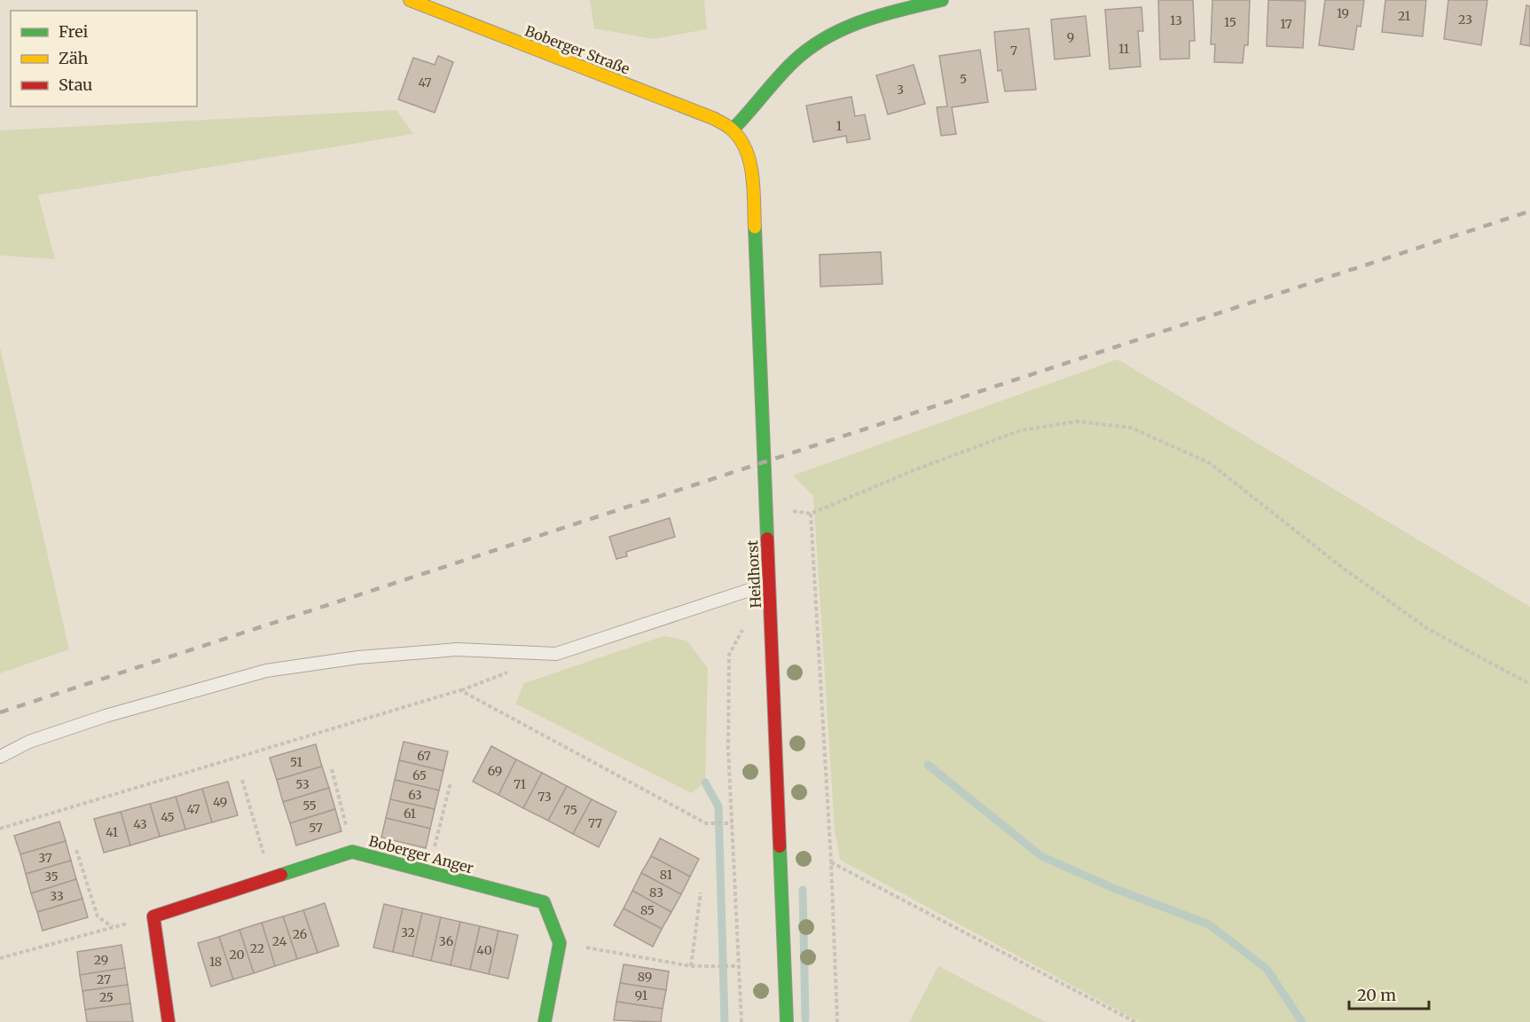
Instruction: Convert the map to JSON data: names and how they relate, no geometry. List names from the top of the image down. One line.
{"streets":{"street":["Boberger Straße","Heidhorst","Boberger Anger"]},"crossings":[["Boberger Straße","Heidhorst"]],"house_numbers":["19","21","23","13","15","17","9","11","7","5","47","3","1","67","51","69","65","53","71","63","73","49","55","47","75","61","45","77","43","57","41","37","81","35","83","33","85","32","26","24","36","22","40","20","29","18","89","27","91","25"],"legend":["Frei","Zäh","Stau"],"scale_bar":"20 m"}
